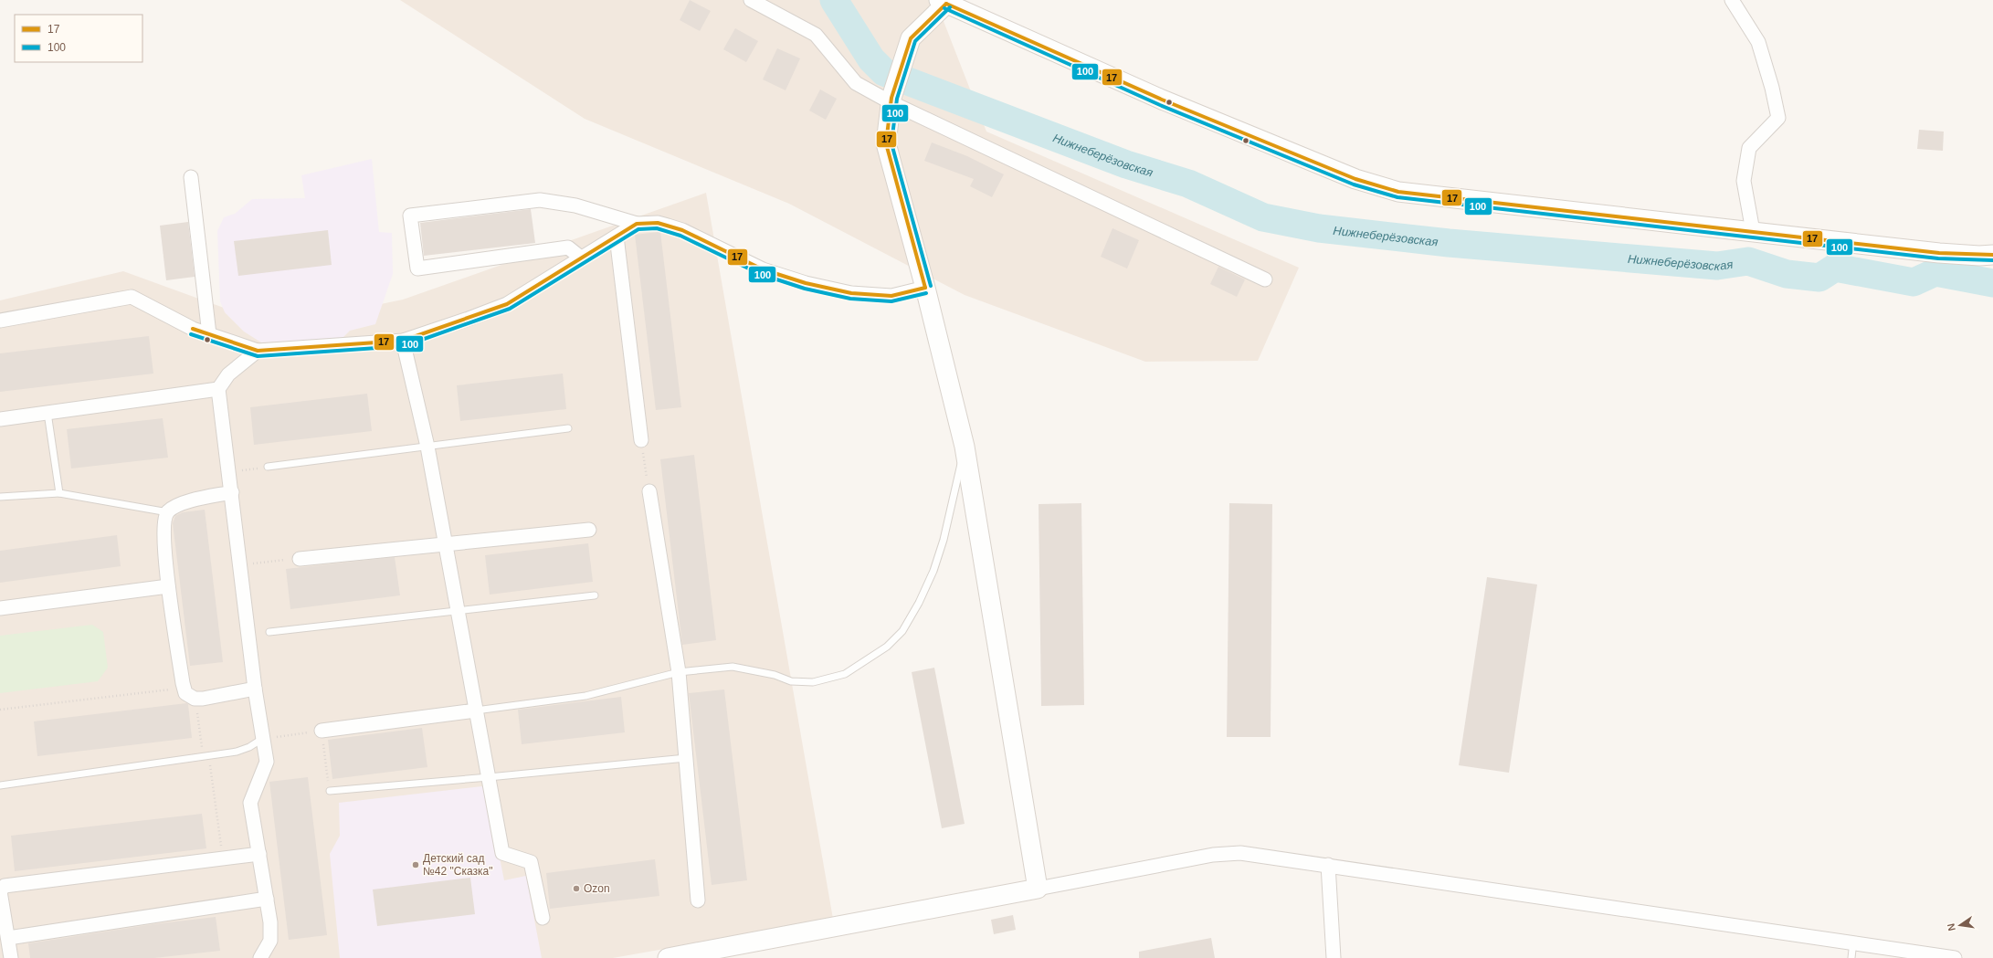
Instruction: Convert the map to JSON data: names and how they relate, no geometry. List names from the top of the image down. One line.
{"water":["Нижнеберёзовская"],"places":["Детский сад №42 \"Сказка\"","Ozon"],"lines":["transit line 17","transit line 100"],"legend":["17","100"],"north":"left"}
